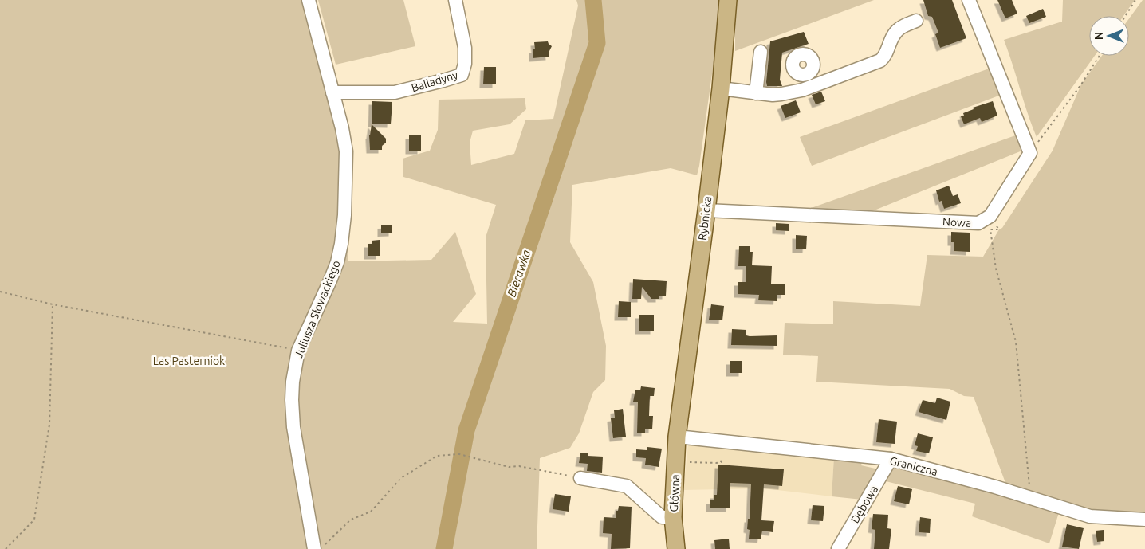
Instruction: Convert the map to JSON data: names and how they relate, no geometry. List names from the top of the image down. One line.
{"streets":{"main road":["Rybnicka","Główna"],"street":["Balladyny","Nowa","Juliusza Słowackiego","Graniczna","Dębowa"]},"crossings":[["Balladyny","Juliusza Słowackiego"],["Rybnicka","Nowa"],["Rybnicka","Graniczna"],["Rybnicka","Główna"],["Graniczna","Główna"],["Graniczna","Dębowa"]],"water":["Bierawka"],"parks":["Las Pasterniok"],"north":"left"}
